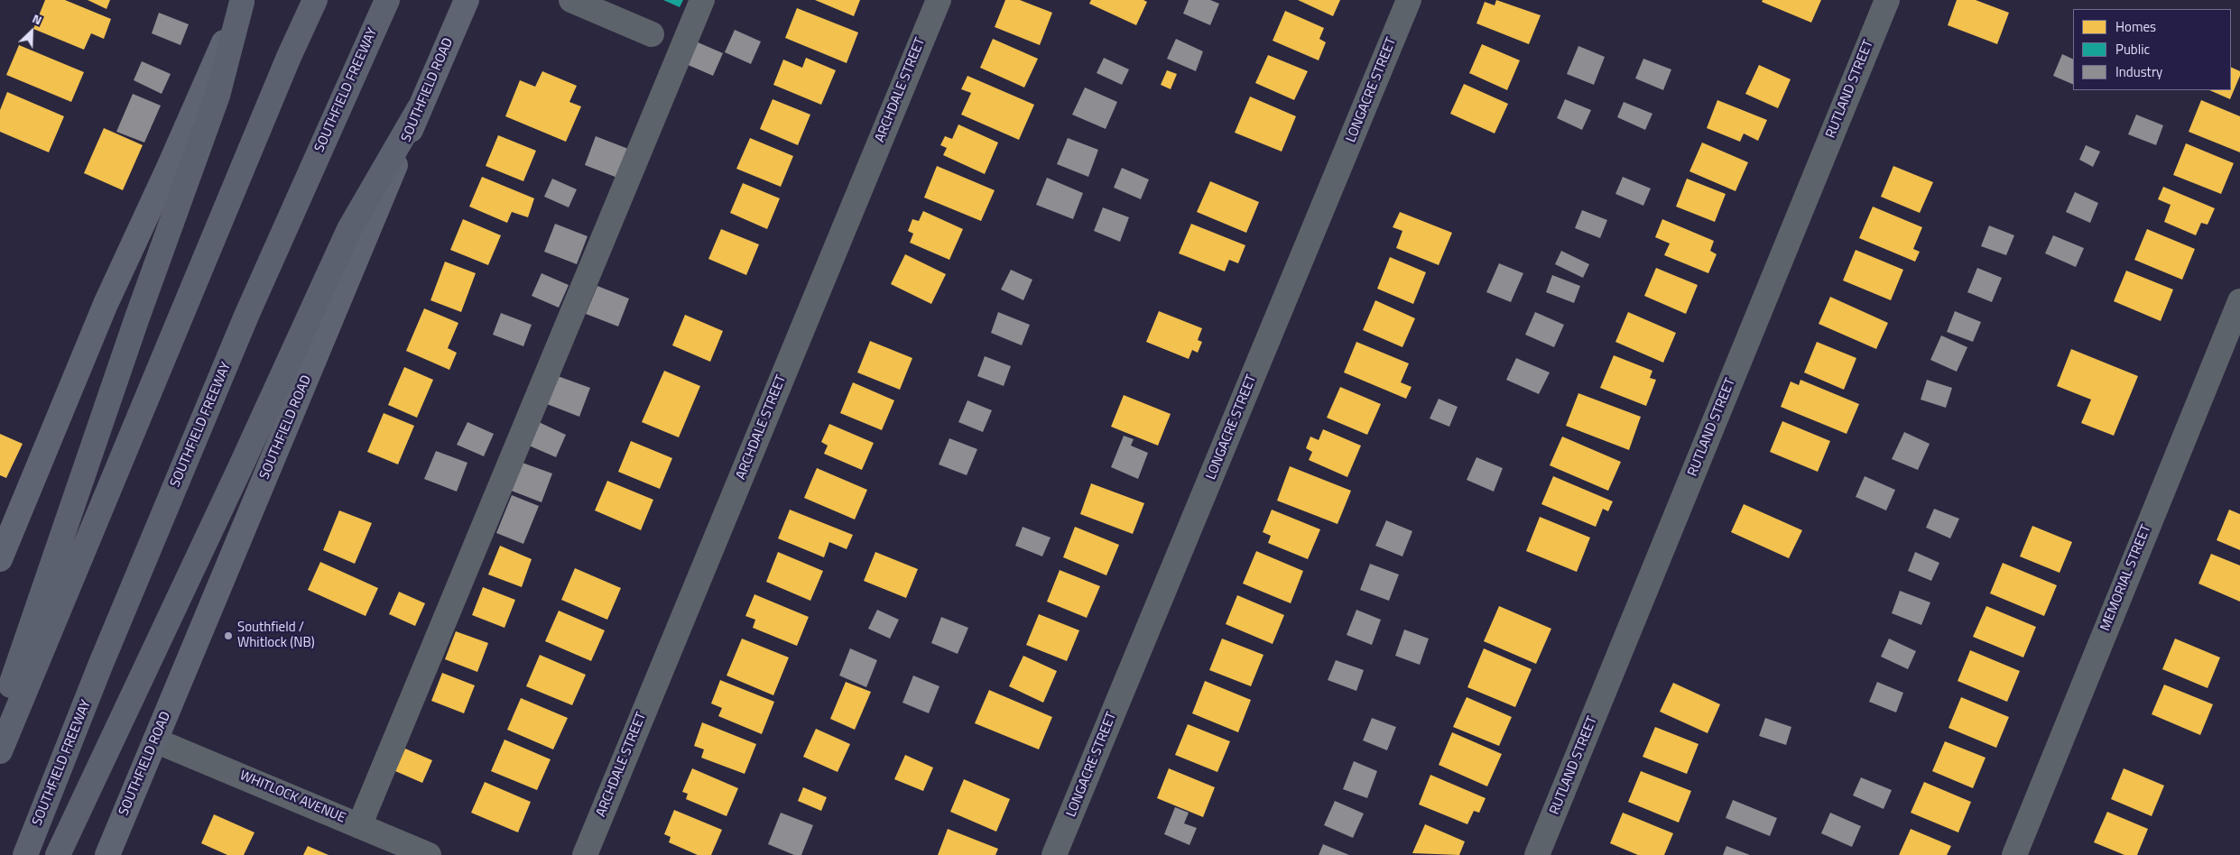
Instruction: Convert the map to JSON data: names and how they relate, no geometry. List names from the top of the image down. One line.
{"streets":{"highway":["SOUTHFIELD FREEWAY"],"main road":["SOUTHFIELD ROAD"],"street":["RUTLAND STREET","ARCHDALE STREET","LONGACRE STREET","MEMORIAL STREET","WHITLOCK AVENUE"]},"crossings":[["SOUTHFIELD ROAD","WHITLOCK AVENUE"]],"places":["Southfield / Whitlock (NB)"],"legend":["Homes","Public","Industry"],"north":"top right"}
